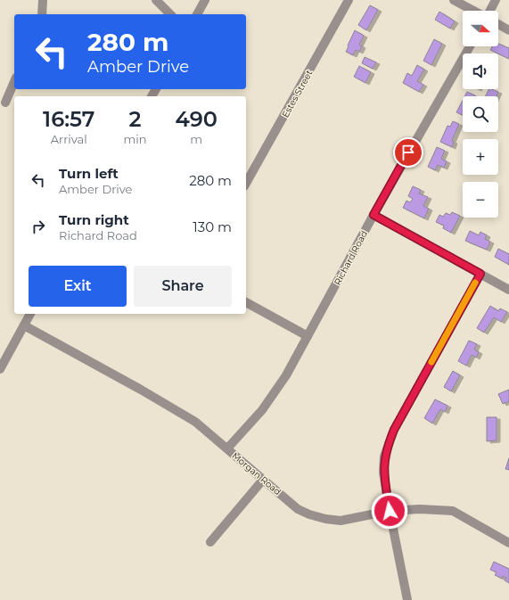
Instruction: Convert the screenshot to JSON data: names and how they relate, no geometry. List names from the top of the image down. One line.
{"streets":{"street":["Estes Street","Richard Road","Morgan Road"]},"crossings":[["Richard Road","Morgan Road"]],"north":"right","page":{"map_buttons":["+","−"],"turn":["280 m","Amber Drive"],"eta":["16:57","Arrival","2","min","490","m"],"list":[{"name":"Turn left","note":"Amber Drive","value":"280 m"},{"name":"Turn right","note":"Richard Road","value":"130 m"}],"buttons":["Exit","Share"]}}
